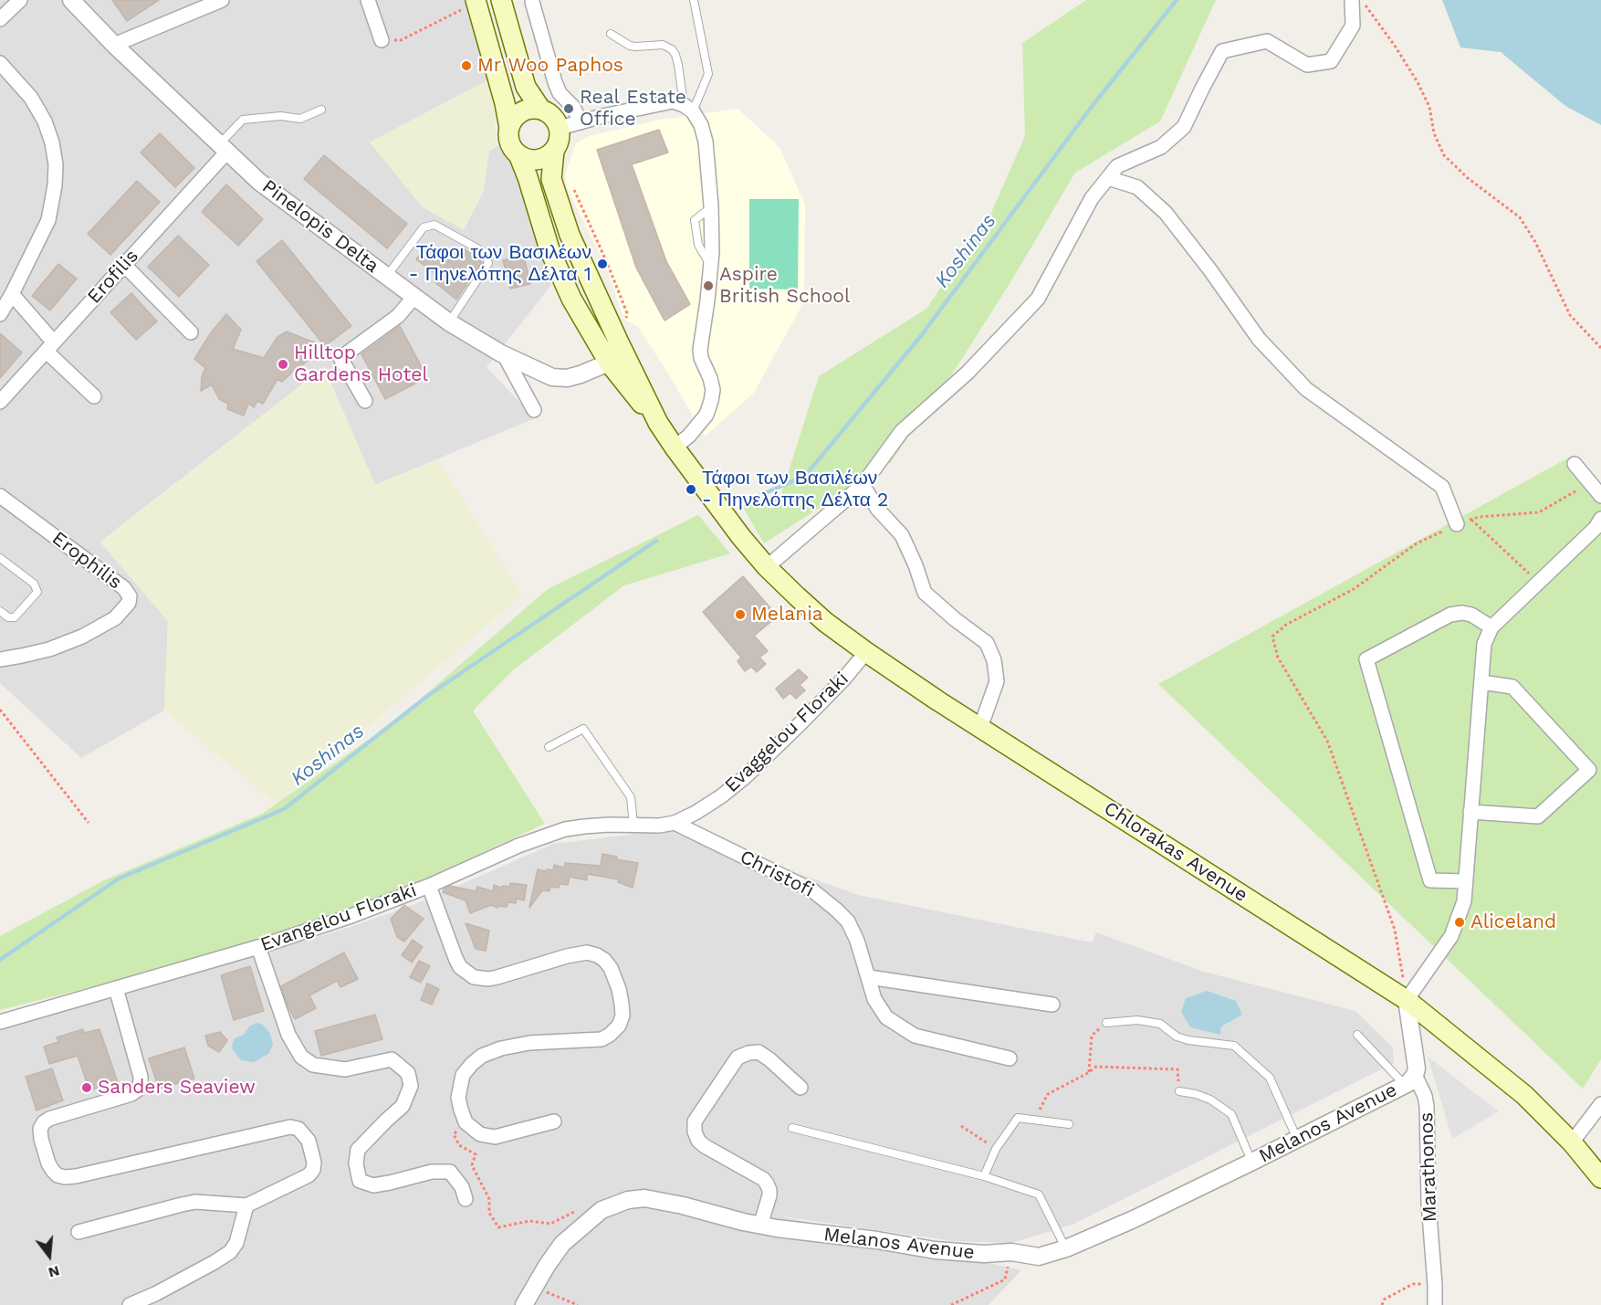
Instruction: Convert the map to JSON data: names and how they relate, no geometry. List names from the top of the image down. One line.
{"streets":{"main road":["Chlorakas Avenue"],"street":["Pinelopis Delta","Erofilis","Erophilis","Evaggelou Floraki","Christofi","Evangelou Floraki","Melanos Avenue","Marathonos"]},"crossings":[["Pinelopis Delta","Erofilis"],["Evaggelou Floraki","Chlorakas Avenue"],["Evaggelou Floraki","Christofi"],["Evaggelou Floraki","Evangelou Floraki"],["Chlorakas Avenue","Marathonos"],["Christofi","Evangelou Floraki"],["Melanos Avenue","Marathonos"]],"water":["Koshinas"],"places":["Mr Woo Paphos","Real Estate Office","Τάφοι των Βασιλέων - Πηνελόπης Δέλτα 1","Aspire British School","Hilltop Gardens Hotel","Τάφοι των Βασιλέων - Πηνελόπης Δέλτα 2","Melania","Aliceland","Sanders Seaview"],"north":"bottom"}
